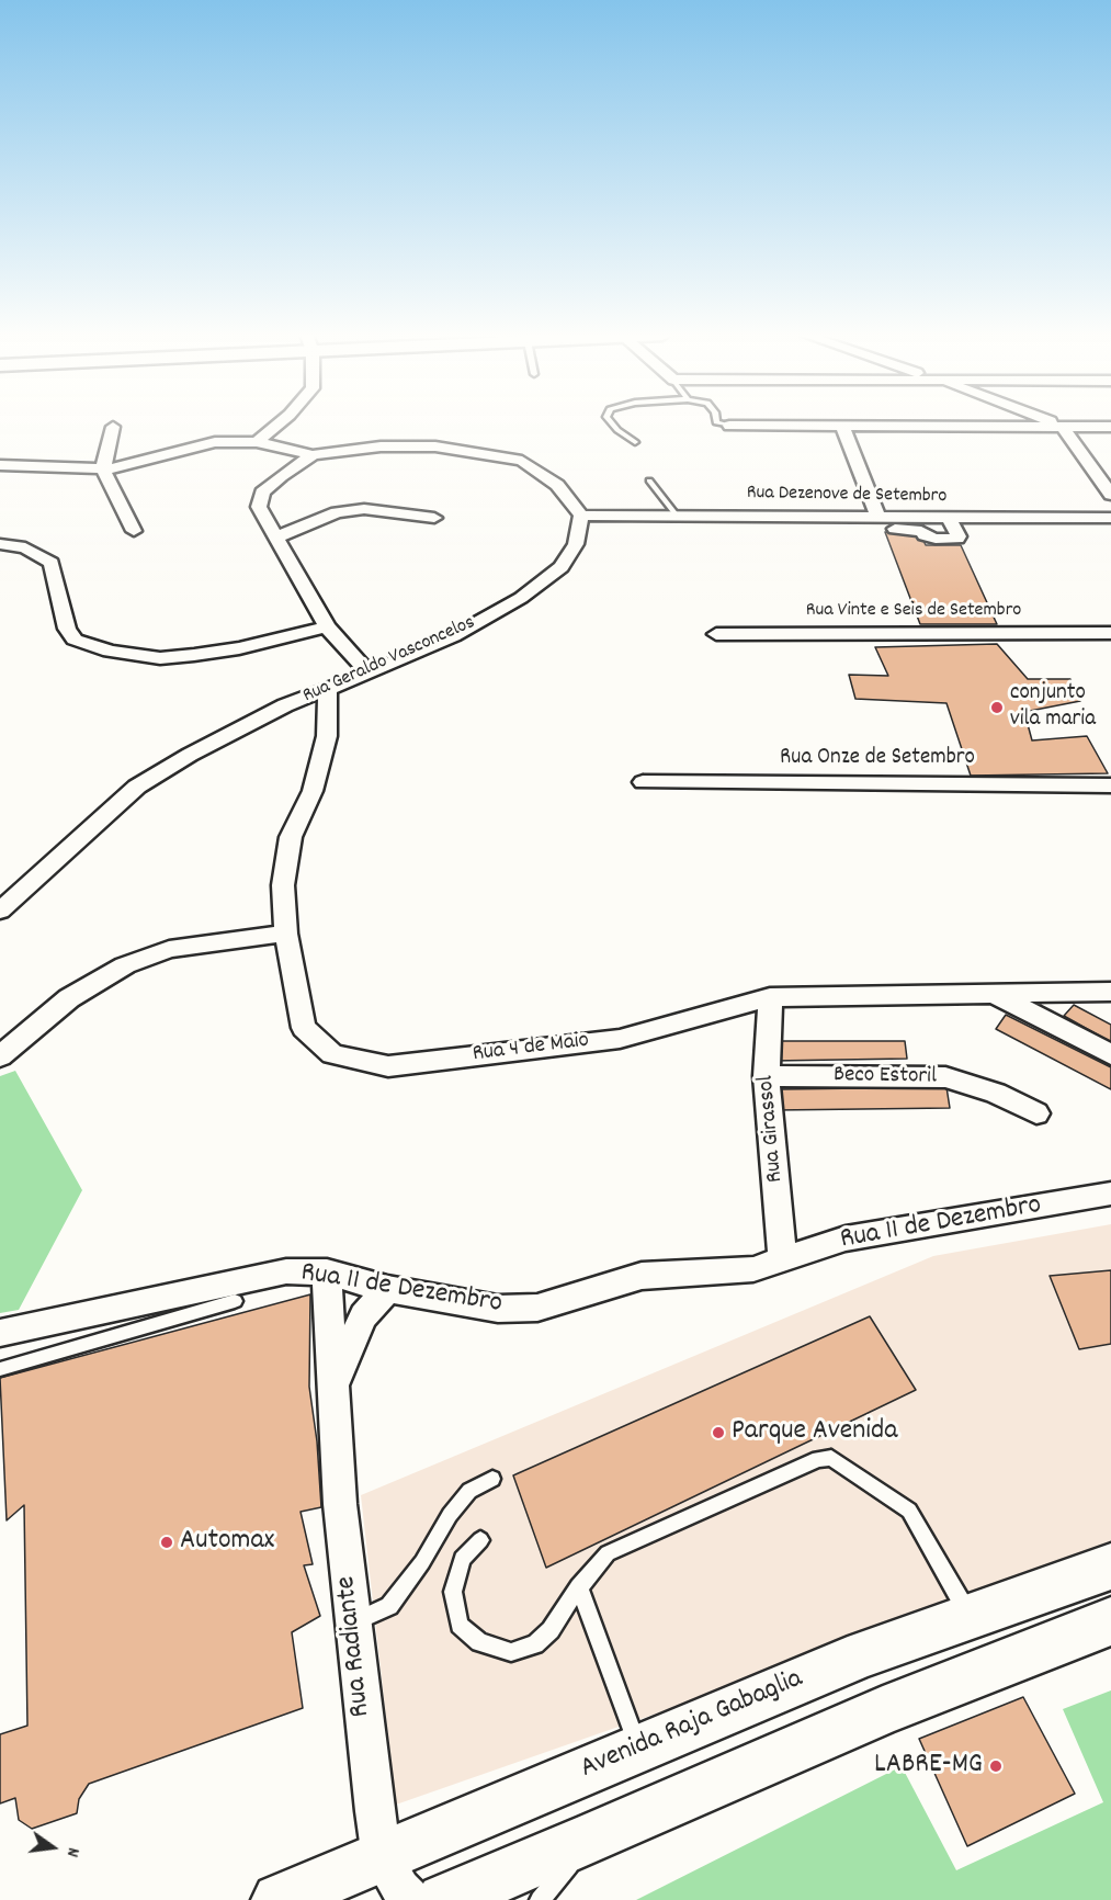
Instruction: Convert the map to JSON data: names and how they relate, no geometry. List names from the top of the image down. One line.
{"streets":{"main road":["Avenida Raja Gabaglia"],"street":["Rua Dezenove de Setembro","Rua Vinte e Seis de Setembro","Rua Geraldo Vasconcelos","Rua Onze de Setembro","Rua 4 de Maio","Beco Estoril","Rua Girassol","Rua 11 de Dezembro","Rua Radiante"]},"crossings":[["Rua Dezenove de Setembro","Rua Geraldo Vasconcelos"],["Rua Geraldo Vasconcelos","Rua 4 de Maio"],["Rua 4 de Maio","Rua Girassol"],["Beco Estoril","Rua Girassol"],["Rua Girassol","Rua 11 de Dezembro"],["Rua 11 de Dezembro","Rua Radiante"],["Rua Radiante","Avenida Raja Gabaglia"]],"places":["conjunto vila maria","Parque Avenida","Automax","LABRE-MG"],"north":"right"}
